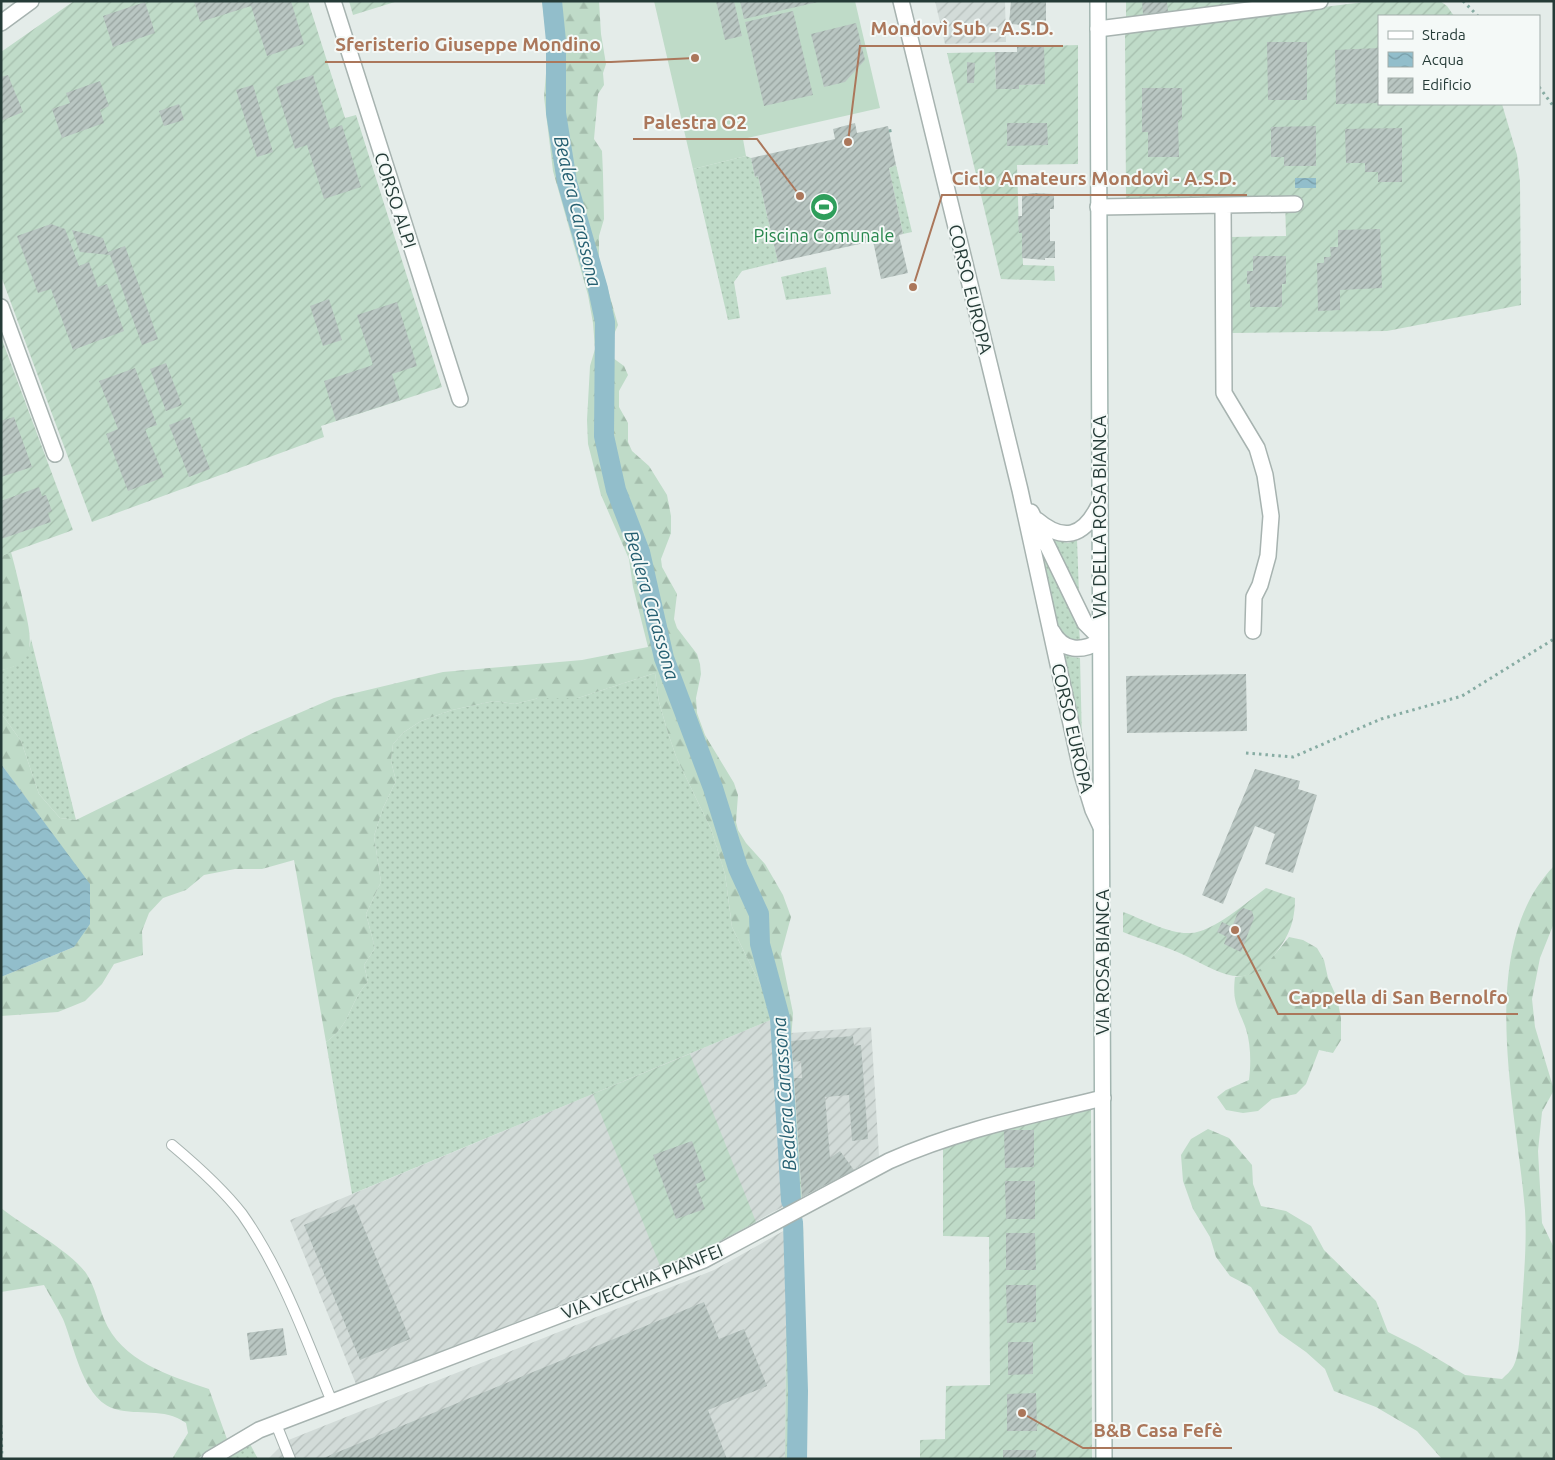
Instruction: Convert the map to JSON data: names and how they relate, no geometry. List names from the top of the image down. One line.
{"streets":{"street":["CORSO ALPI","CORSO EUROPA","VIA DELLA ROSA BIANCA","VIA ROSA BIANCA","VIA VECCHIA PIANFEI"]},"crossings":[["CORSO EUROPA","VIA DELLA ROSA BIANCA"],["CORSO EUROPA","VIA ROSA BIANCA"],["VIA DELLA ROSA BIANCA","VIA ROSA BIANCA"],["VIA ROSA BIANCA","VIA VECCHIA PIANFEI"]],"water":["Bealera Carassona"],"places":{"other":["Sferisterio Giuseppe Mondino","Mondovì Sub - A.S.D.","Palestra O2","Ciclo Amateurs Mondovì - A.S.D.","Cappella di San Bernolfo","B&B Casa Fefè"],"sports":["Piscina Comunale"]},"legend":["Strada","Acqua","Edificio"]}
